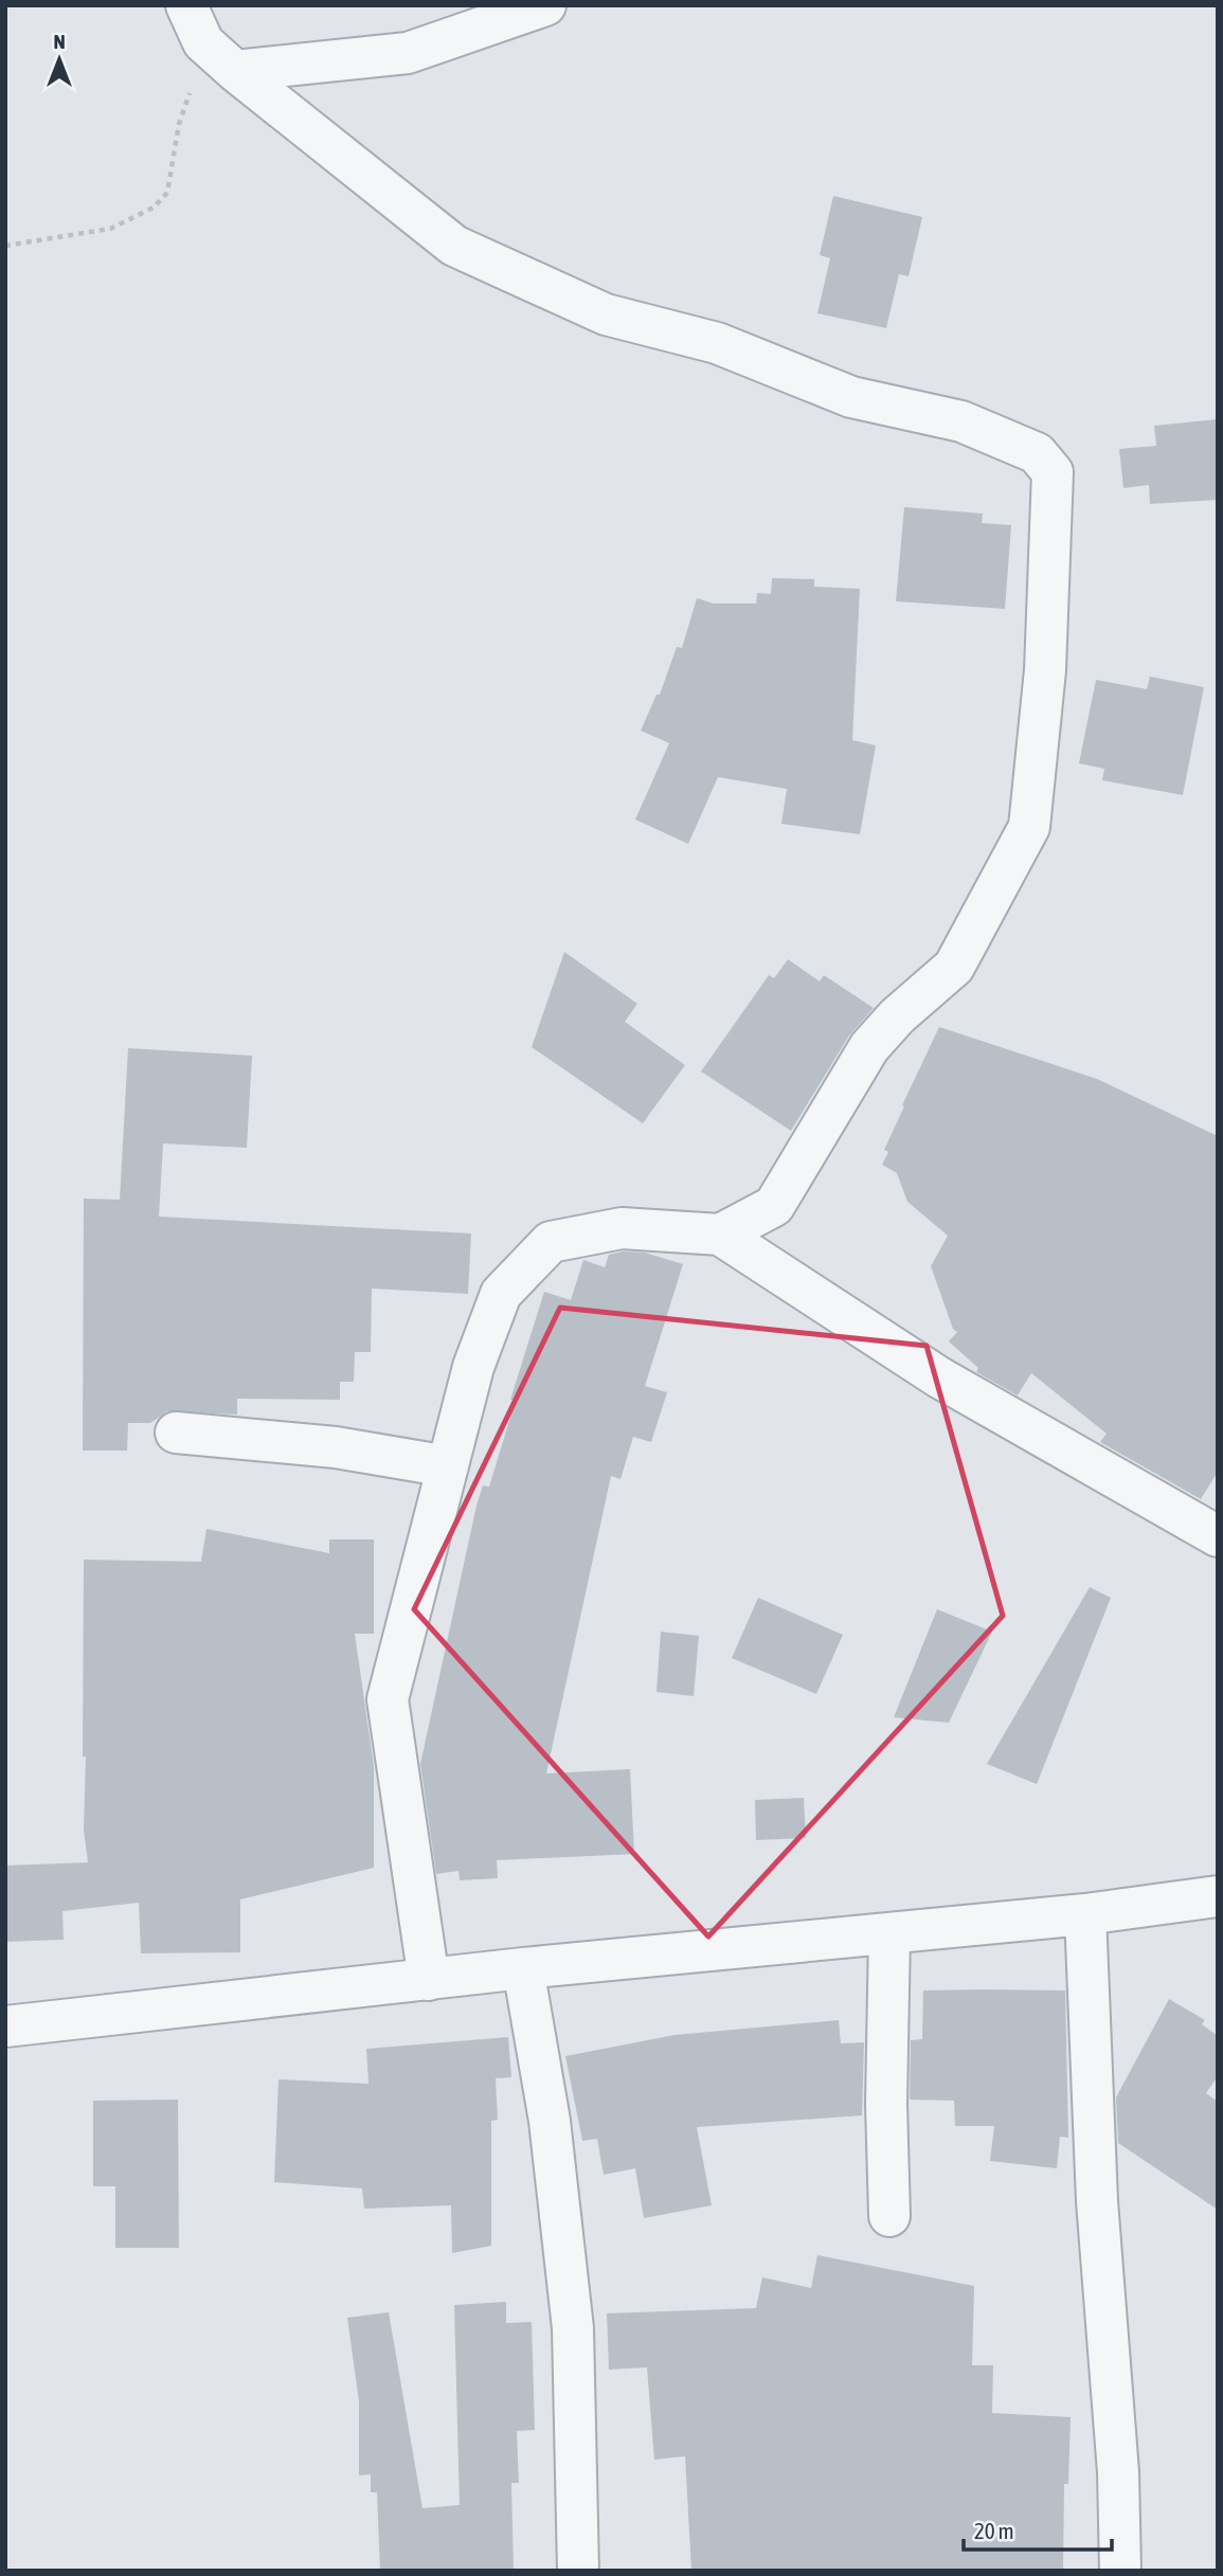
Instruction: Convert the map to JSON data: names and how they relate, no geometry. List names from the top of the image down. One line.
{"scale_bar":"20 m","north":"top"}
